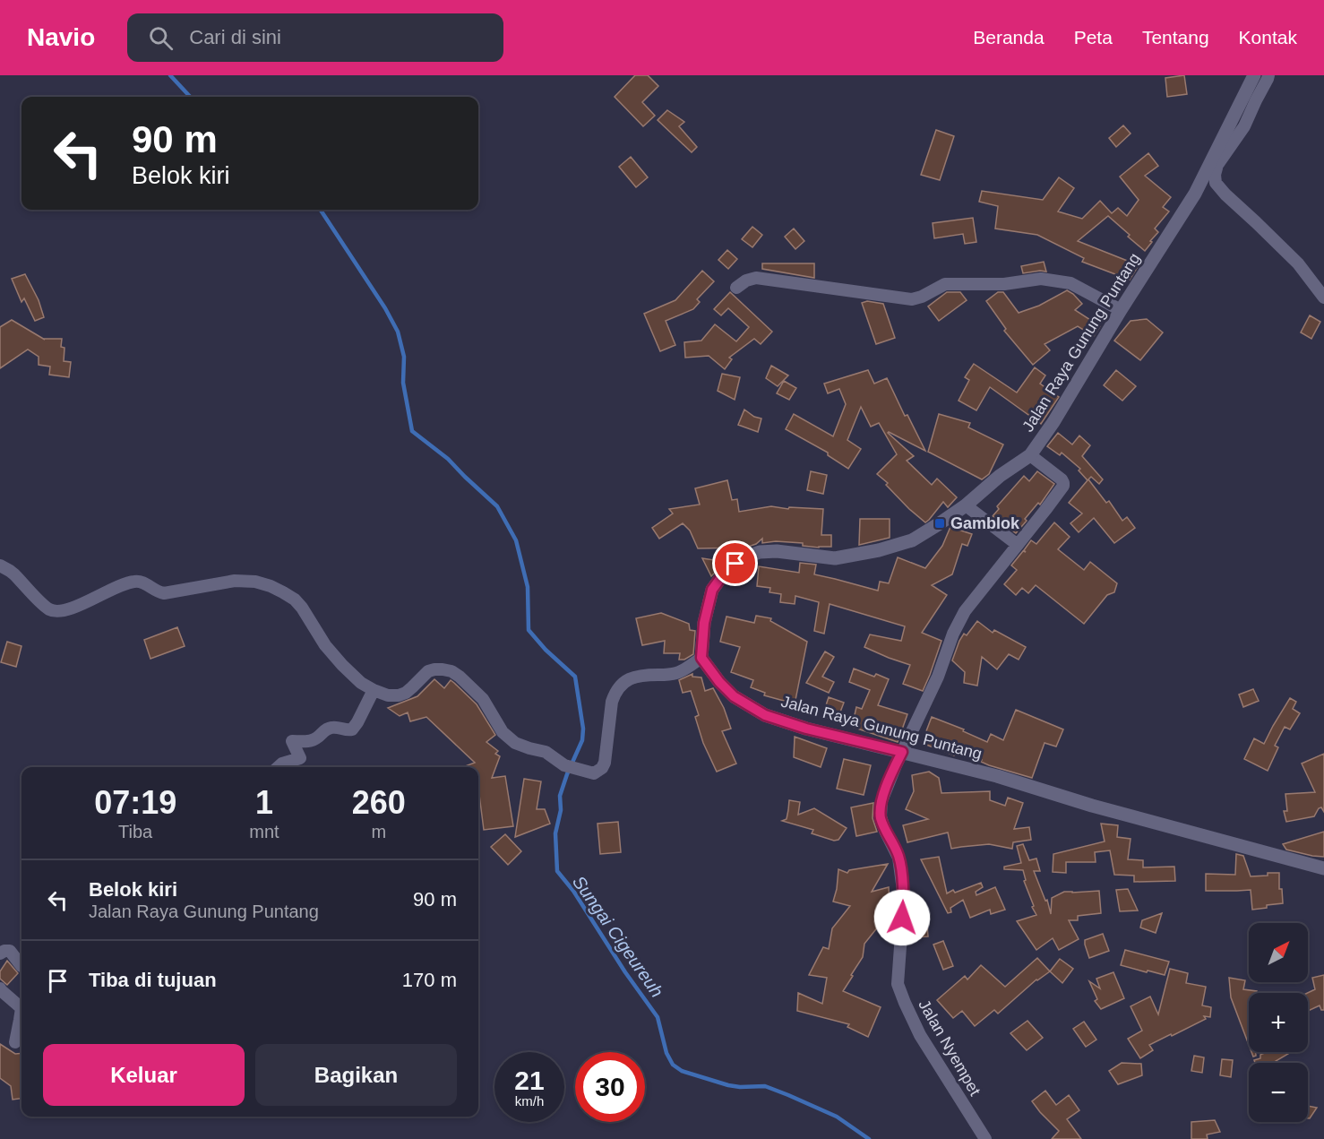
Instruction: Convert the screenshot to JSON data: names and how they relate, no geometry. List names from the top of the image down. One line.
{"streets":{"street":["Jalan Raya Gunung Puntang","Jalan Nyempet"]},"crossings":[["Jalan Raya Gunung Puntang","Jalan Nyempet"]],"water":["Sungai Cigeureuh"],"places":{"transit":["Gamblok"]},"north":"top right","page":{"header":"Navio","search":"Cari di sini","nav":["Beranda","Peta","Tentang","Kontak"],"turn":["90 m","Belok kiri"],"eta":["07:19","Tiba","1","mnt","260","m"],"list":[{"name":"Belok kiri","note":"Jalan Raya Gunung Puntang","value":"90 m"},{"name":"Tiba di tujuan","value":"170 m"}],"map_buttons":["+","−"],"buttons":["Keluar","Bagikan"],"speed":"21 km/h","limit":"30"}}
